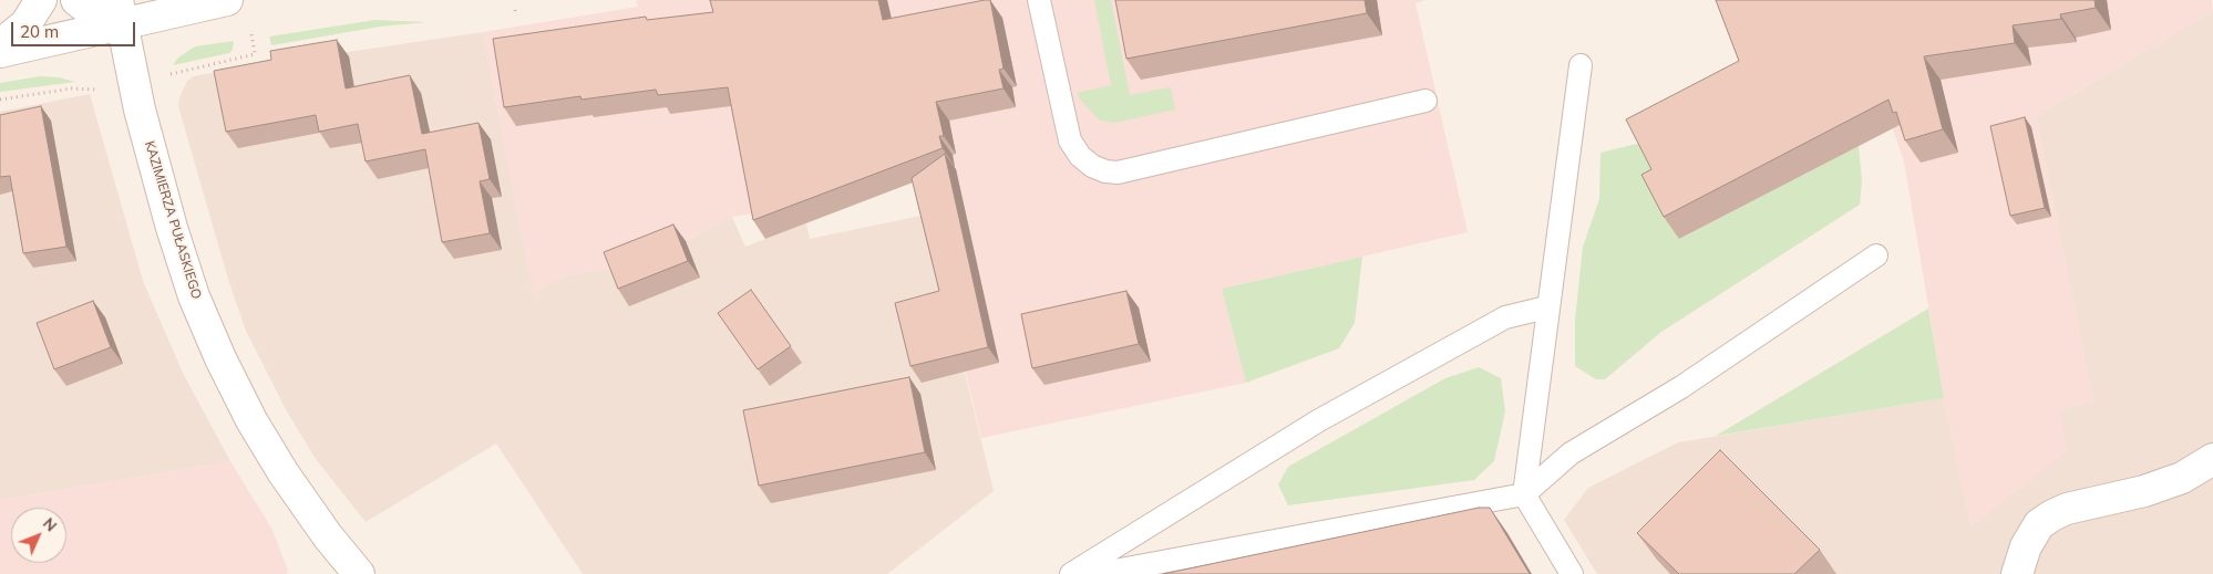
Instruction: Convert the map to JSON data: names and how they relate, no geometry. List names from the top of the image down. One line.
{"streets":{"street":["KAZIMIERZA PUŁASKIEGO"]},"scale_bar":"20 m","north":"top right"}
